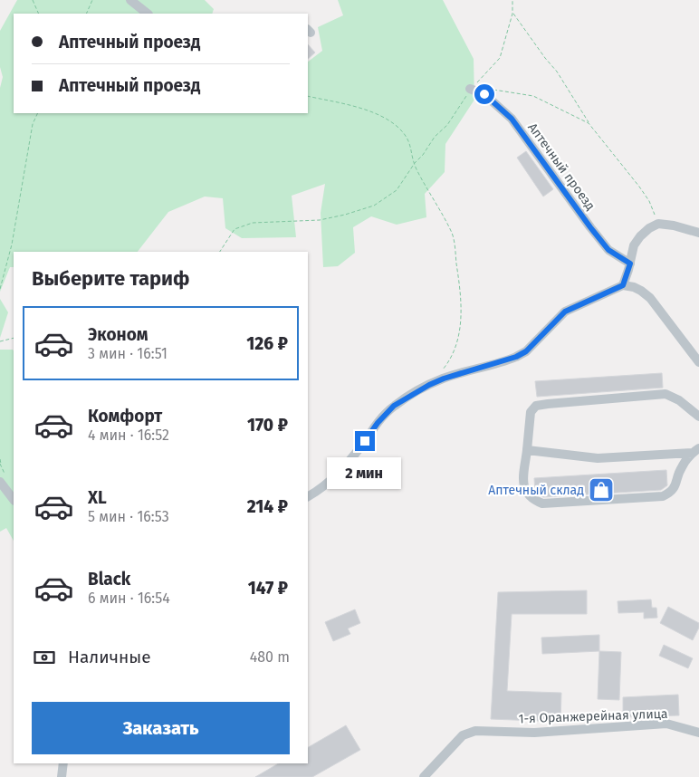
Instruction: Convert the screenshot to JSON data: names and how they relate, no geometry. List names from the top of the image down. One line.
{"streets":{"street":["Аптечный проезд","1-я Оранжерейная улица"]},"places":{"shop":["Аптечный склад"]},"page":{"banner":["Аптечный проезд","Аптечный проезд"],"heading":"Выберите тариф","list":[{"name":"Эконом","note":"3 мин · 16:51","value":"126 ₽"},{"name":"Комфорт","note":"4 мин · 16:52","value":"170 ₽"},{"name":"XL","note":"5 мин · 16:53","value":"214 ₽"},{"name":"Black","note":"6 мин · 16:54","value":"147 ₽"}],"bubble":"2 мин","pay":["Наличные","480 m"],"buttons":"Заказать"}}
